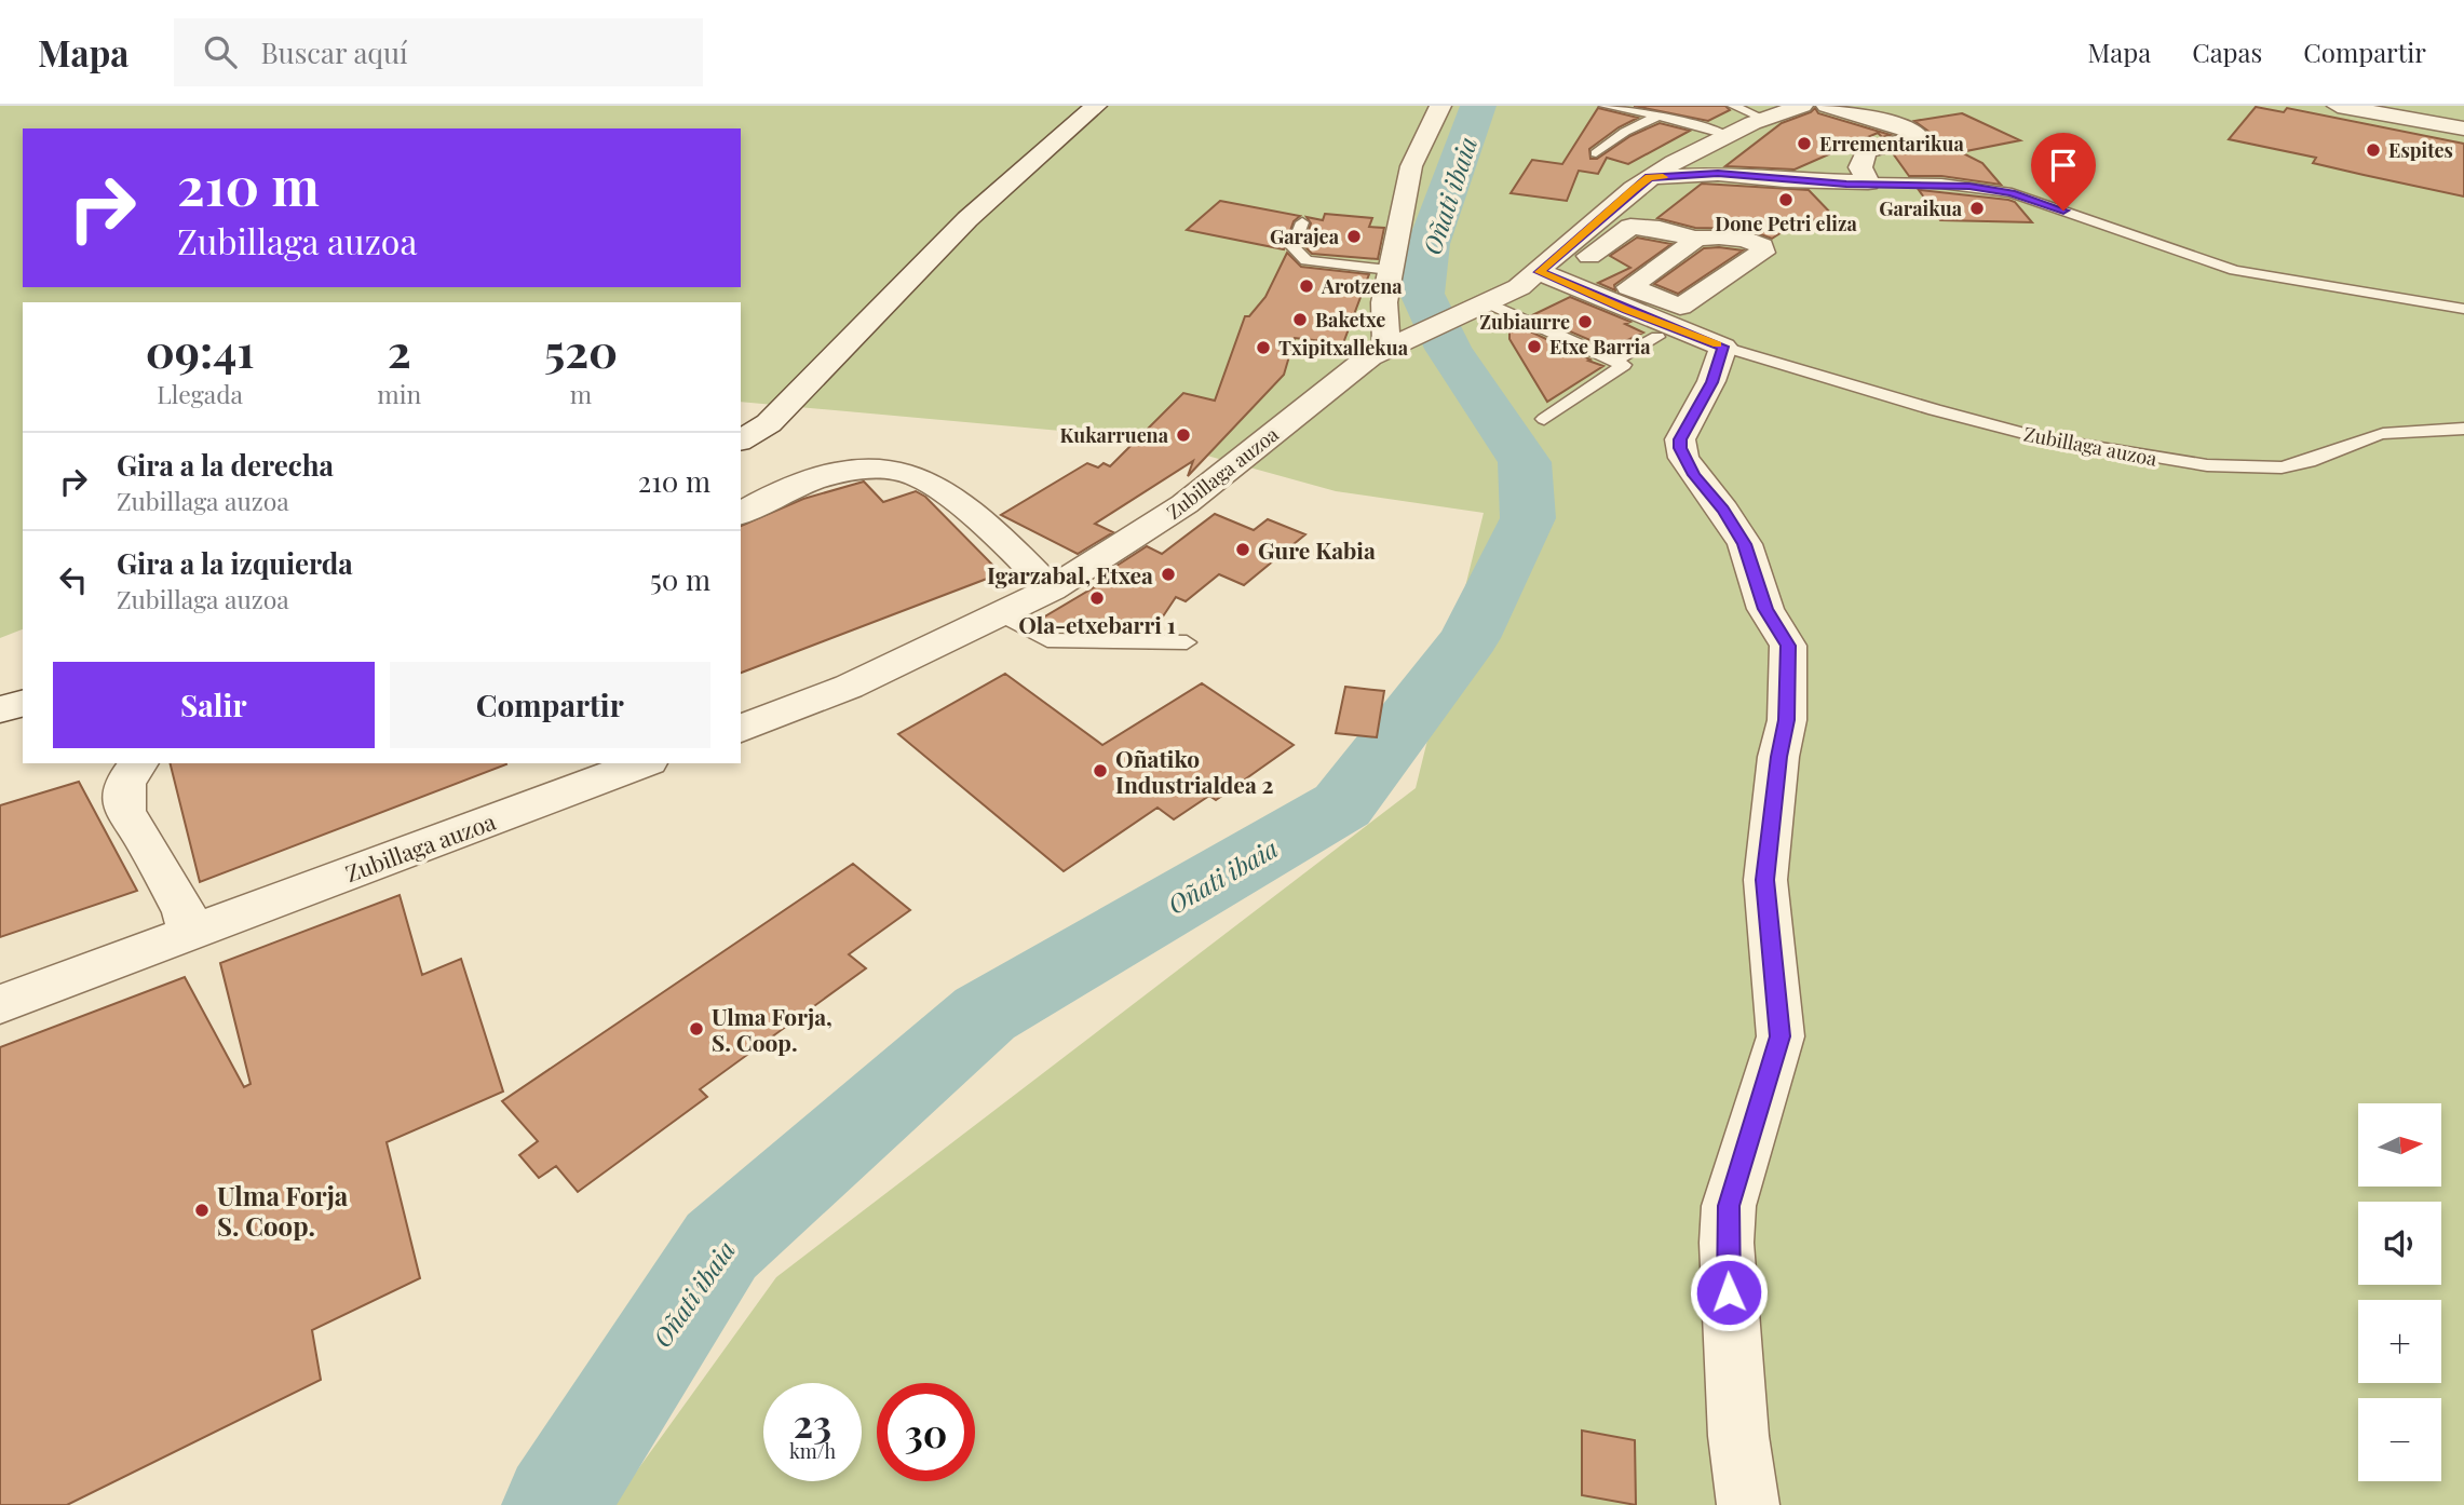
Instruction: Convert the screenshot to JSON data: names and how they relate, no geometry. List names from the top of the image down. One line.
{"streets":{"street":["Zubillaga auzoa"]},"water":["Oñati ibaia"],"places":["Errementarikua","Espites","Done Petri eliza","Garaikua","Garajea","Arotzena","Baketxe","Zubiaurre","Etxe Barria","Txipitxallekua","Kukarruena","Gure Kabia","Igarzabal, Etxea","Ola-etxebarri 1","Oñatiko Industrialdea 2","Ulma Forja, S. Coop.","Ulma Forja S. Coop."],"north":"right","page":{"header":"Mapa","search":"Buscar aquí","nav":["Mapa","Capas","Compartir"],"turn":["210 m","Zubillaga auzoa"],"eta":["09:41","Llegada","2","min","520","m"],"list":[{"name":"Gira a la derecha","note":"Zubillaga auzoa","value":"210 m"},{"name":"Gira a la izquierda","note":"Zubillaga auzoa","value":"50 m"}],"buttons":["Salir","Compartir"],"map_buttons":["+","−"],"speed":"23 km/h","limit":"30"}}
